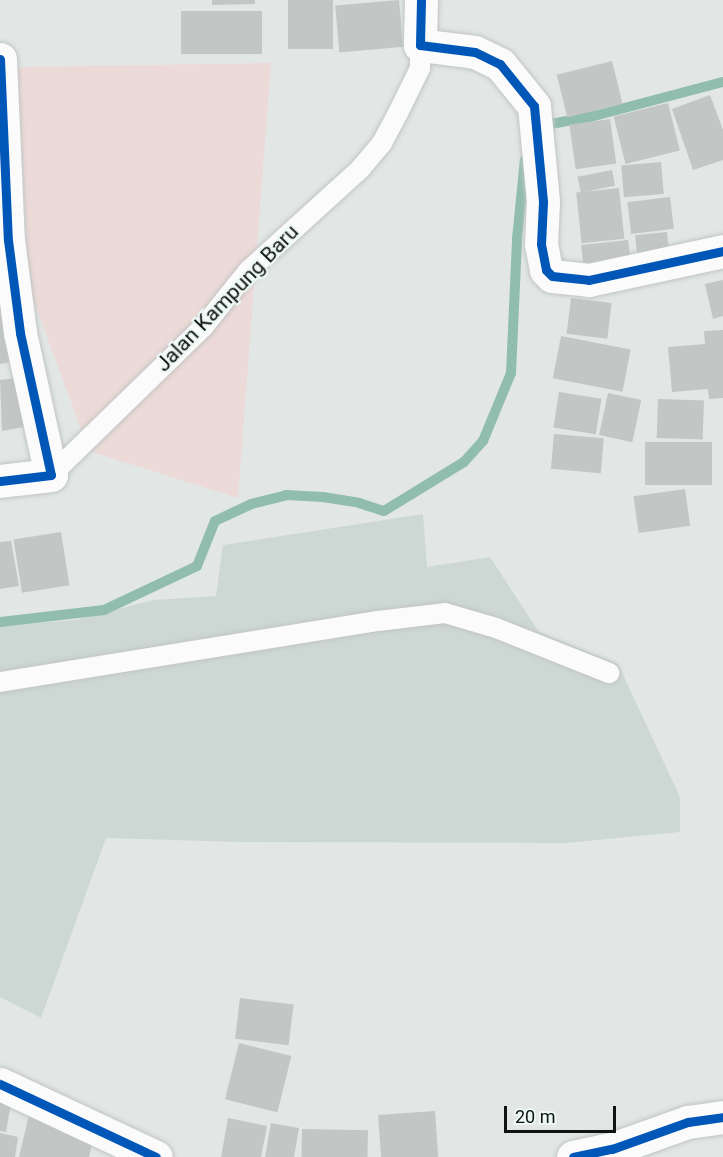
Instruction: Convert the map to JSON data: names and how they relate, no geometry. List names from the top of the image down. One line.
{"streets":{"street":["Jalan Kampung Baru"]},"scale_bar":"20 m"}
